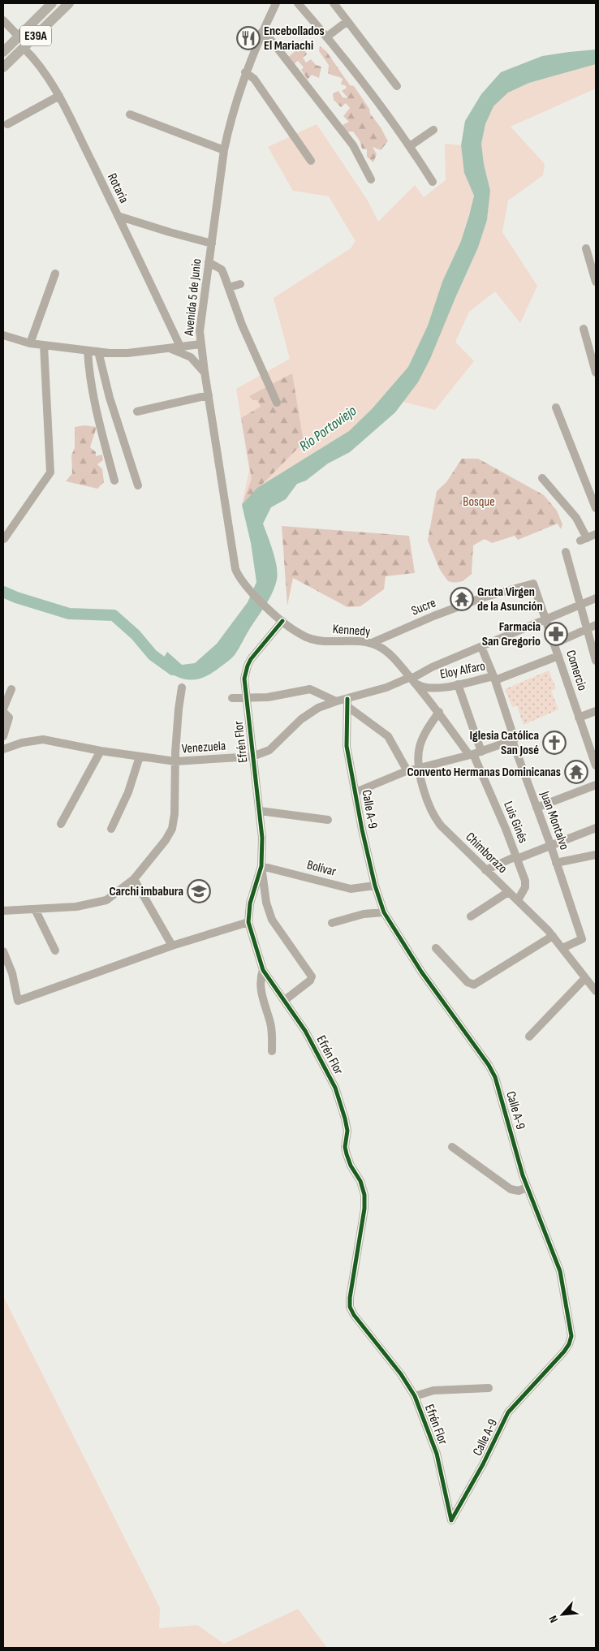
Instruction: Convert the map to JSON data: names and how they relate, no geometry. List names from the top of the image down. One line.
{"streets":{"main road":["E39A"],"street":["Rotaria","Avenida 5 de Junio","Sucre","Kennedy","Eloy Alfaro","Comercio","Efrén Flor","Venezuela","Calle A-9","Juan Montalvo","Luis Ginés","Chimborazo","Bolívar"]},"crossings":[["E39A","Rotaria"],["Avenida 5 de Junio","Kennedy"],["Sucre","Kennedy"],["Sucre","Comercio"],["Kennedy","Eloy Alfaro"],["Kennedy","Efrén Flor"],["Kennedy","Venezuela"],["Kennedy","Luis Ginés"],["Eloy Alfaro","Comercio"],["Eloy Alfaro","Venezuela"],["Eloy Alfaro","Juan Montalvo"],["Eloy Alfaro","Luis Ginés"],["Comercio","Venezuela"],["Efrén Flor","Venezuela"],["Efrén Flor","Calle A-9"],["Efrén Flor","Bolívar"],["Venezuela","Calle A-9"],["Venezuela","Juan Montalvo"],["Venezuela","Luis Ginés"],["Calle A-9","Bolívar"],["Juan Montalvo","Chimborazo"],["Luis Ginés","Chimborazo"]],"water":["Río Portoviejo"],"parks":["Bosque"],"places":{"restaurant":["Encebollados El Mariachi"],"temple":["Gruta Virgen de la Asunción","Convento Hermanas Dominicanas"],"pharmacy":["Farmacia San Gregorio"],"church":["Iglesia Católica San José"],"school or university":["Carchi imbabura"]},"north":"bottom left"}
